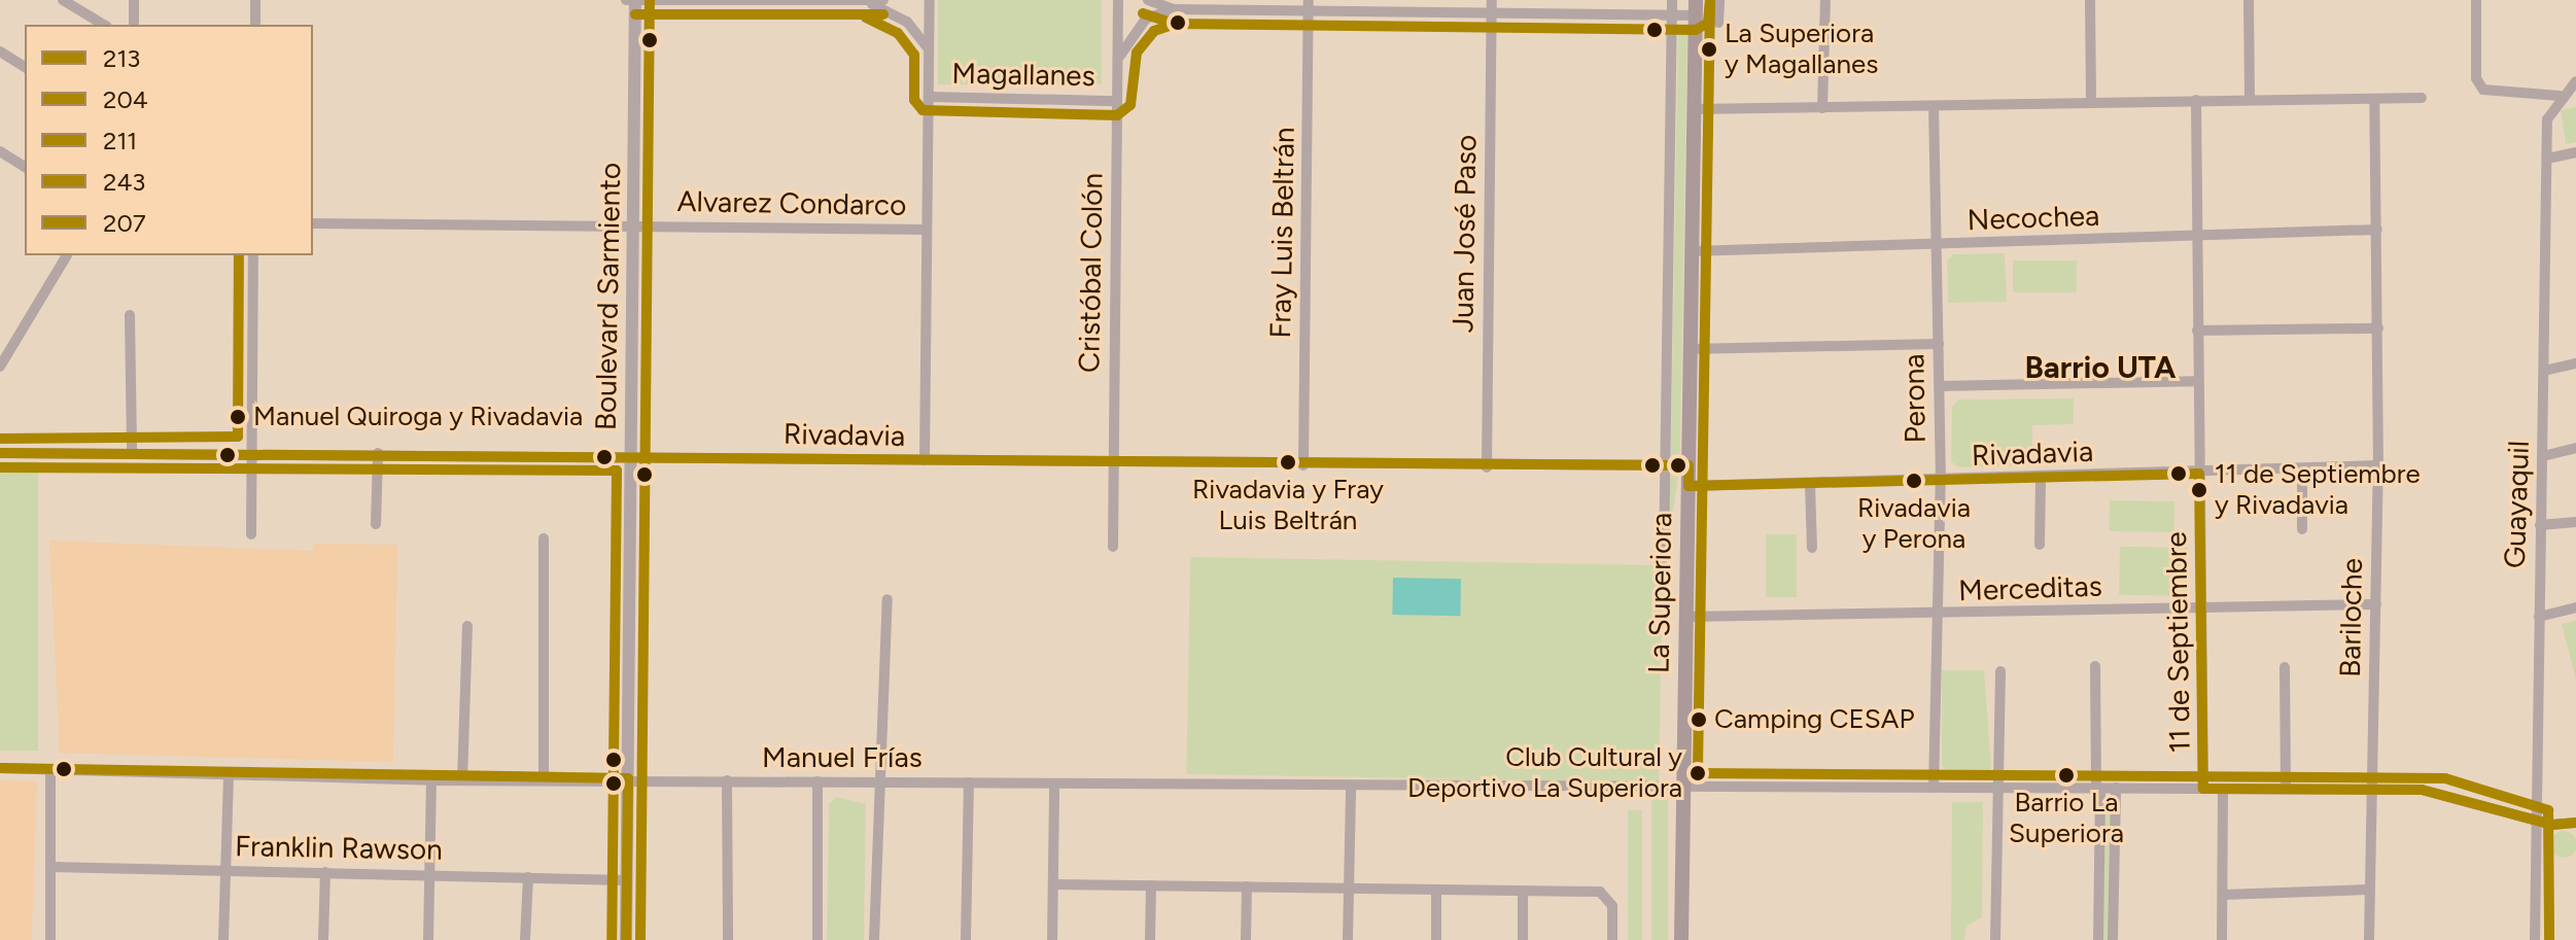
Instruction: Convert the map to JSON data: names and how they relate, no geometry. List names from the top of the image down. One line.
{"streets":{"main road":["La Superiora"],"street":["Magallanes","Alvarez Condarco","Necochea","Fray Luis Beltrán","Juan José Paso","Cristóbal Colón","Boulevard Sarmiento","Perona","Rivadavia","Guayaquil","Merceditas","Bariloche","11 de Septiembre","Manuel Frías","Franklin Rawson"]},"crossings":[["Magallanes","Fray Luis Beltrán"],["Magallanes","Juan José Paso"],["Magallanes","Cristóbal Colón"],["Magallanes","La Superiora"],["Alvarez Condarco","Boulevard Sarmiento"],["Necochea","Perona"],["Necochea","La Superiora"],["Necochea","Bariloche"],["Necochea","11 de Septiembre"],["Fray Luis Beltrán","Rivadavia"],["Juan José Paso","Rivadavia"],["Cristóbal Colón","Rivadavia"],["Boulevard Sarmiento","Rivadavia"],["Boulevard Sarmiento","Manuel Frías"],["Boulevard Sarmiento","Franklin Rawson"],["Perona","Rivadavia"],["Perona","Merceditas"],["Perona","Manuel Frías"],["Rivadavia","La Superiora"],["Rivadavia","Bariloche"],["Rivadavia","11 de Septiembre"],["Guayaquil","Manuel Frías"],["Merceditas","La Superiora"],["Merceditas","Bariloche"],["Merceditas","11 de Septiembre"],["La Superiora","Manuel Frías"],["Bariloche","Manuel Frías"],["11 de Septiembre","Manuel Frías"]],"districts":["Barrio UTA"],"places":["La Superiora y Magallanes","Manuel Quiroga y Rivadavia","Rivadavia y Fray Luis Beltrán","Rivadavia y Perona","11 de Septiembre y Rivadavia","Camping CESAP","Club Cultural y Deportivo La Superiora","Barrio La Superiora"],"lines":["transit line 204","transit line 211","transit line 243","transit line 213","transit line 207"],"legend":["213","204","211","243","207"]}
